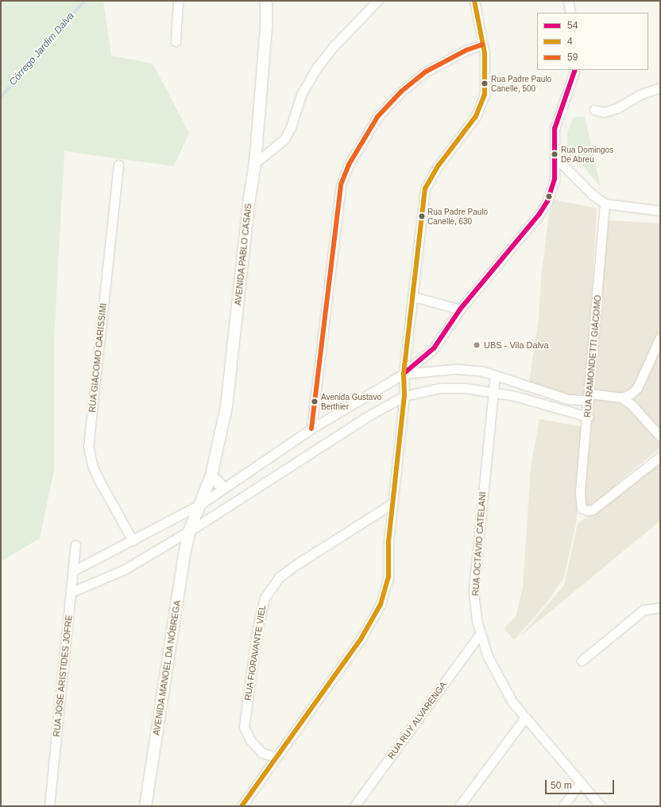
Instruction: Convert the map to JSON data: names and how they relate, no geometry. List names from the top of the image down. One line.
{"streets":{"street":["AVENIDA PABLO CASAIS","RUA RAMONDETTI GIÁCOMO","RUA GIÁCOMO CARISSIMI","RUA OCTÁVIO CATELANI","RUA FIORAVANTE VIEL","AVENIDA MANOEL DA NÓBREGA","RUA JOSÉ ARISTIDES JOFRE","RUA RUY ALVARENGA"]},"crossings":[["AVENIDA PABLO CASAIS","AVENIDA MANOEL DA NÓBREGA"],["RUA OCTÁVIO CATELANI","RUA RUY ALVARENGA"]],"water":["Córrego Jardim Dalva"],"places":["Rua Padre Paulo Canelle, 500","Rua Domingos De Abreu","Rua Padre Paulo Canelle, 630","UBS - Vila Dalva","Avenida Gustavo Berthier"],"lines":["transit line 4","transit line 59","transit line 54"],"legend":["54","4","59"],"scale_bar":"50 m"}
